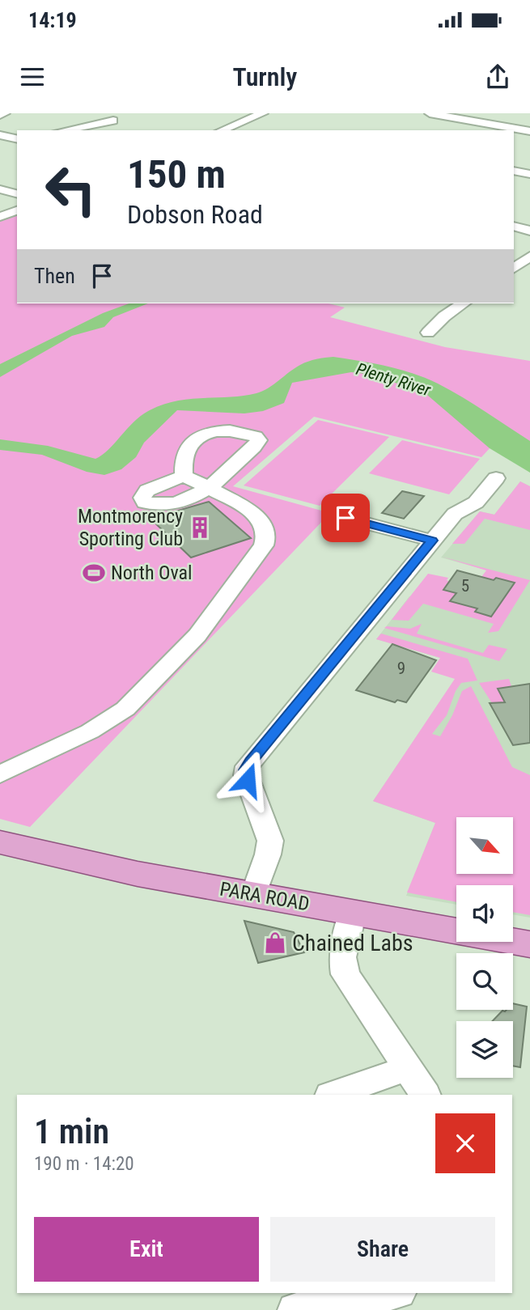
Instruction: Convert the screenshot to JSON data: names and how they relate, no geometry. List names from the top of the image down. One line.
{"streets":{"main road":["PARA ROAD"]},"water":["Plenty River"],"places":{"building":["Montmorency Sporting Club"],"sports":["North Oval"],"shop":["Chained Labs"]},"house_numbers":["5","9"],"north":"bottom right","page":{"status":"14:19","header":"Turnly","turn":["150 m","Dobson Road"],"then":"Then","heading":["1 min","190 m · 14:20"],"buttons":["Exit","Share"]}}
